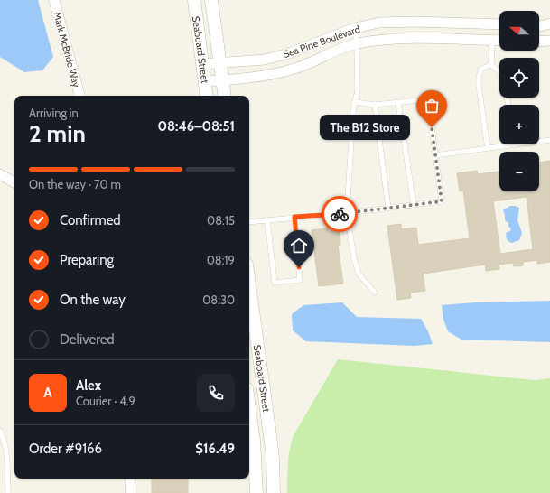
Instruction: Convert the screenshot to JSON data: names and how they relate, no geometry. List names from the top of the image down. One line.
{"streets":{"street":["Sea Pine Boulevard","Mark McBride Way","Seaboard Street"]},"crossings":[["Sea Pine Boulevard","Seaboard Street"]],"places":["The B12 Store"],"north":"left","page":{"map_buttons":["+","−"],"heading":["2 min","Arriving in","08:46–08:51"],"panel":["Alex","Courier · 4.9","Order #9166","$16.49"],"bubble":"The B12 Store","bar":"On the way · 70 m","list":[["Confirmed","08:15"],["Preparing","08:19"],["On the way","08:30"],"Delivered"],"round":"A"}}
